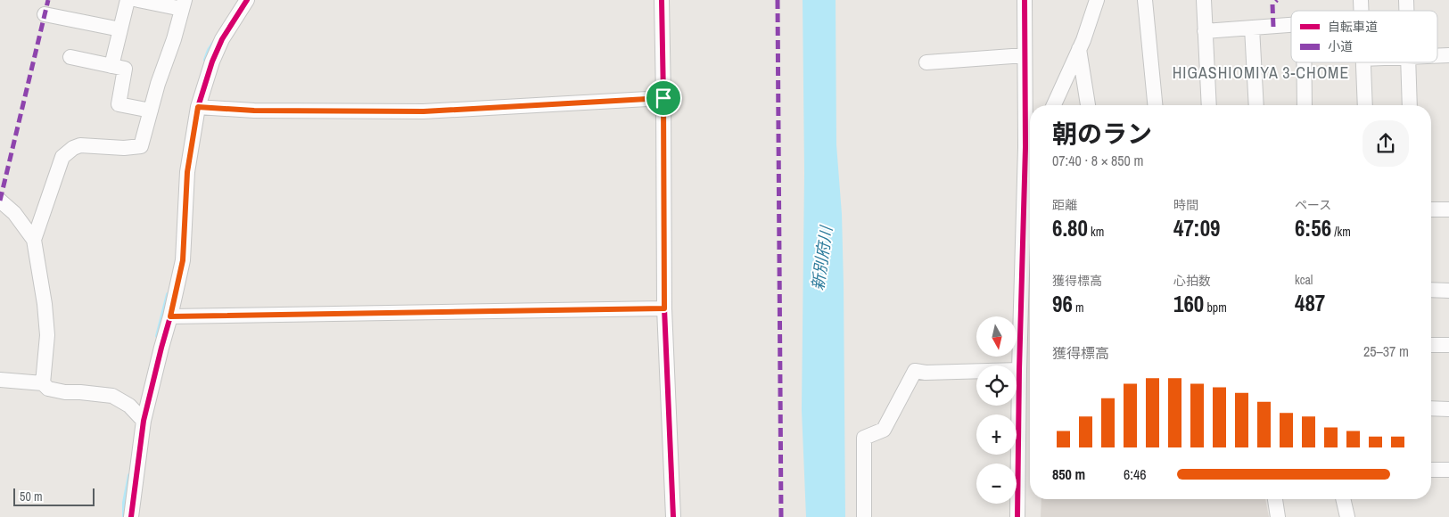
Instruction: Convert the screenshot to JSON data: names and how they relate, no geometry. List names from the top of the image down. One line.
{"districts":["HIGASHIOMIYA 3-CHOME"],"water":["新別府川"],"legend":["自転車道","小道"],"scale_bar":"50 m","north":"bottom","page":{"heading":["朝のラン","07:40 · 8 × 850 m"],"stats":[["距離","6.80 km"],["時間","47:09"],["ペース","6:56 /km"],["獲得標高","96 m"],["心拍数","160 bpm"],["kcal","487"]],"map_buttons":["+","−"],"chart":["獲得標高","25–37 m"],"list":[{"name":"850 m","note":"6:46"}],"scale":"50 m"}}
